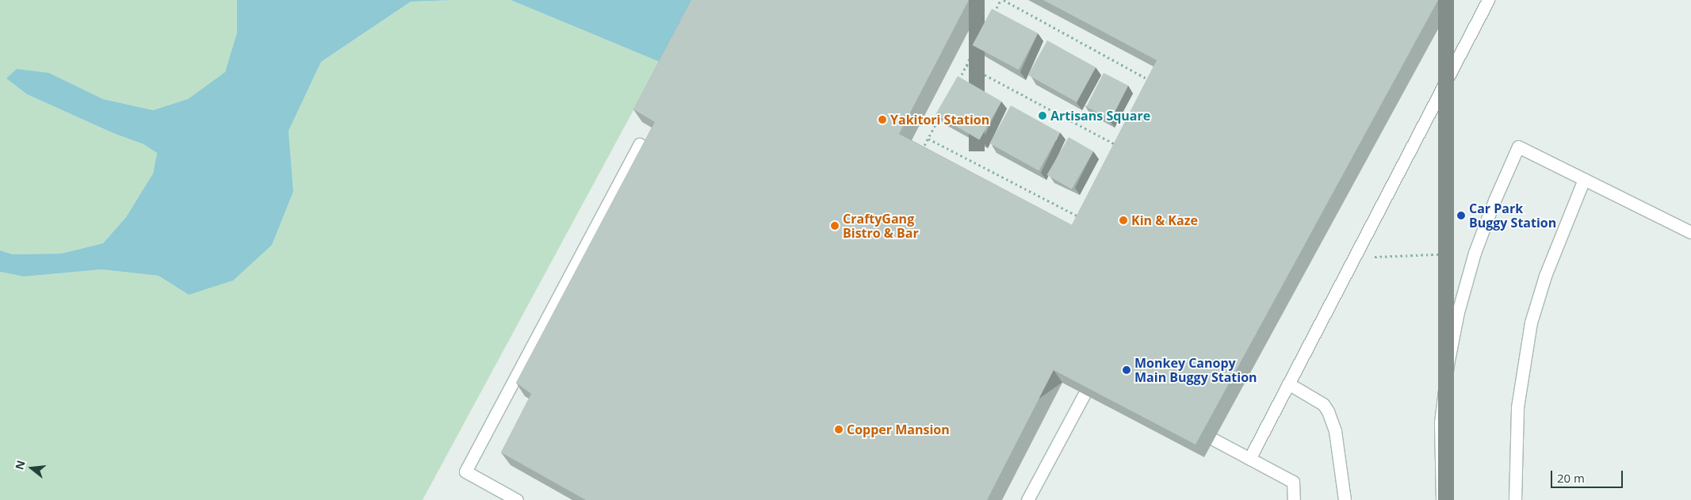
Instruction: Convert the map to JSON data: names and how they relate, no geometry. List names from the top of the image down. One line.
{"places":["Artisans Square","Yakitori Station","Car Park Buggy Station","Kin & Kaze","CraftyGang Bistro & Bar","Monkey Canopy Main Buggy Station","Copper Mansion"],"scale_bar":"20 m","north":"left"}
